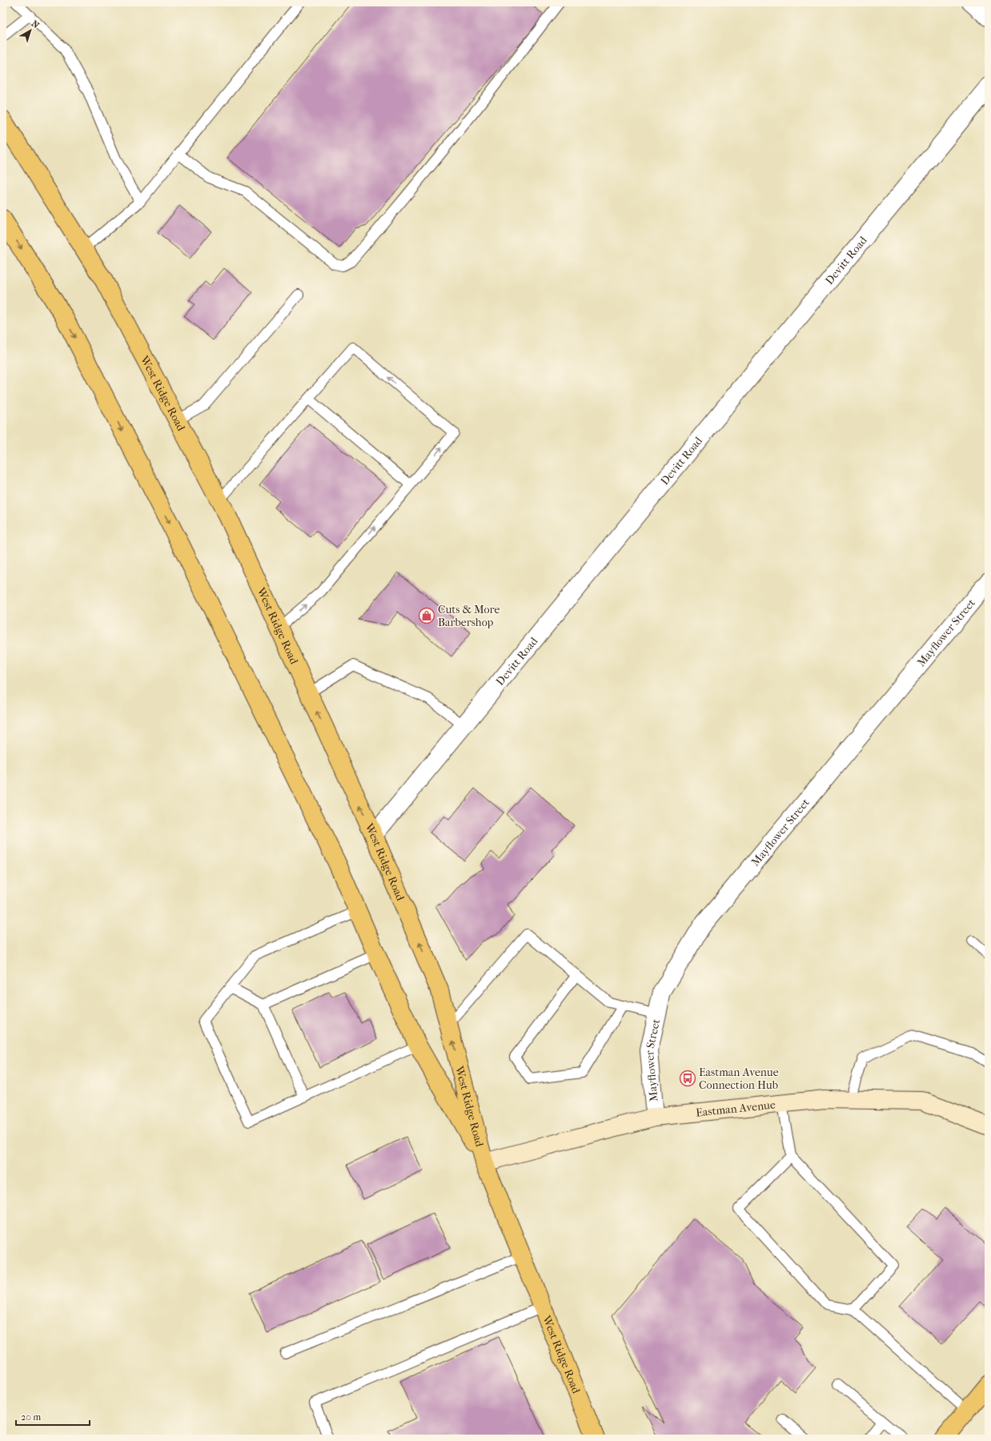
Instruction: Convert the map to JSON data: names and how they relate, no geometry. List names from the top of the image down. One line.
{"streets":{"main road":["West Ridge Road"],"street":["Devitt Road","Mayflower Street","Eastman Avenue"]},"crossings":[["Devitt Road","West Ridge Road"],["West Ridge Road","Eastman Avenue"],["Mayflower Street","Eastman Avenue"]],"places":{"shop":["Cuts & More Barbershop"],"bus stop":["Eastman Avenue Connection Hub"]},"scale_bar":"20 m","north":"top right"}
